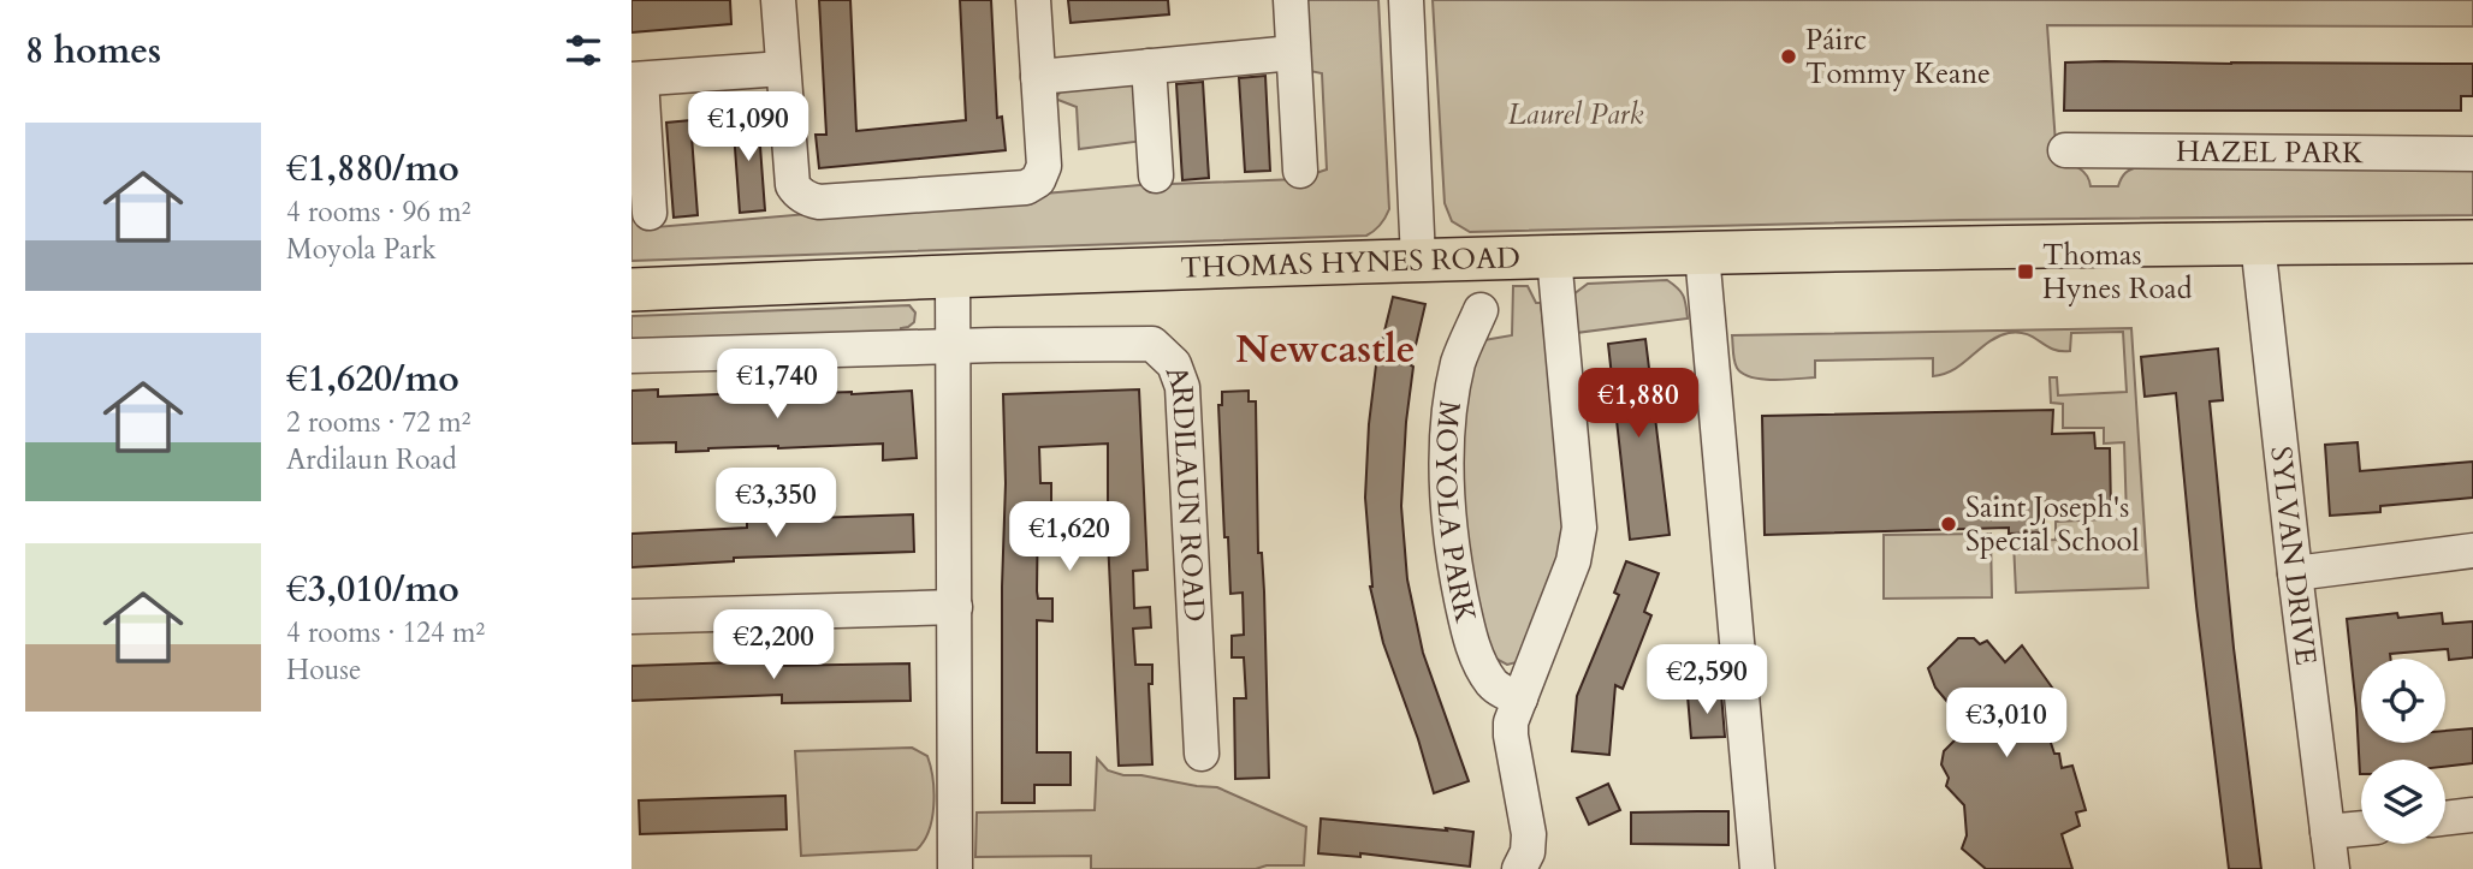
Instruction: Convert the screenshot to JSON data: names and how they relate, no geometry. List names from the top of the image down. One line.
{"streets":{"main road":["THOMAS HYNES ROAD"],"street":["HAZEL PARK","ARDILAUN ROAD","MOYOLA PARK","SYLVAN DRIVE"]},"crossings":[["THOMAS HYNES ROAD","SYLVAN DRIVE"]],"districts":["Newcastle"],"parks":["Laurel Park"],"places":{"other":["Páirc Tommy Keane","Saint Joseph's Special School"],"transit":["Thomas Hynes Road"]},"page":{"heading":"8 homes","price":["€1,090","€1,740","€1,880","€3,350","€1,620","€2,200","€2,590","€3,010"],"list":[{"name":"€1,880/mo","note":"4 rooms · 96 m² · Moyola Park"},{"name":"€1,620/mo","note":"2 rooms · 72 m² · Ardilaun Road"},{"name":"€3,010/mo","note":"4 rooms · 124 m² · House"}]}}
